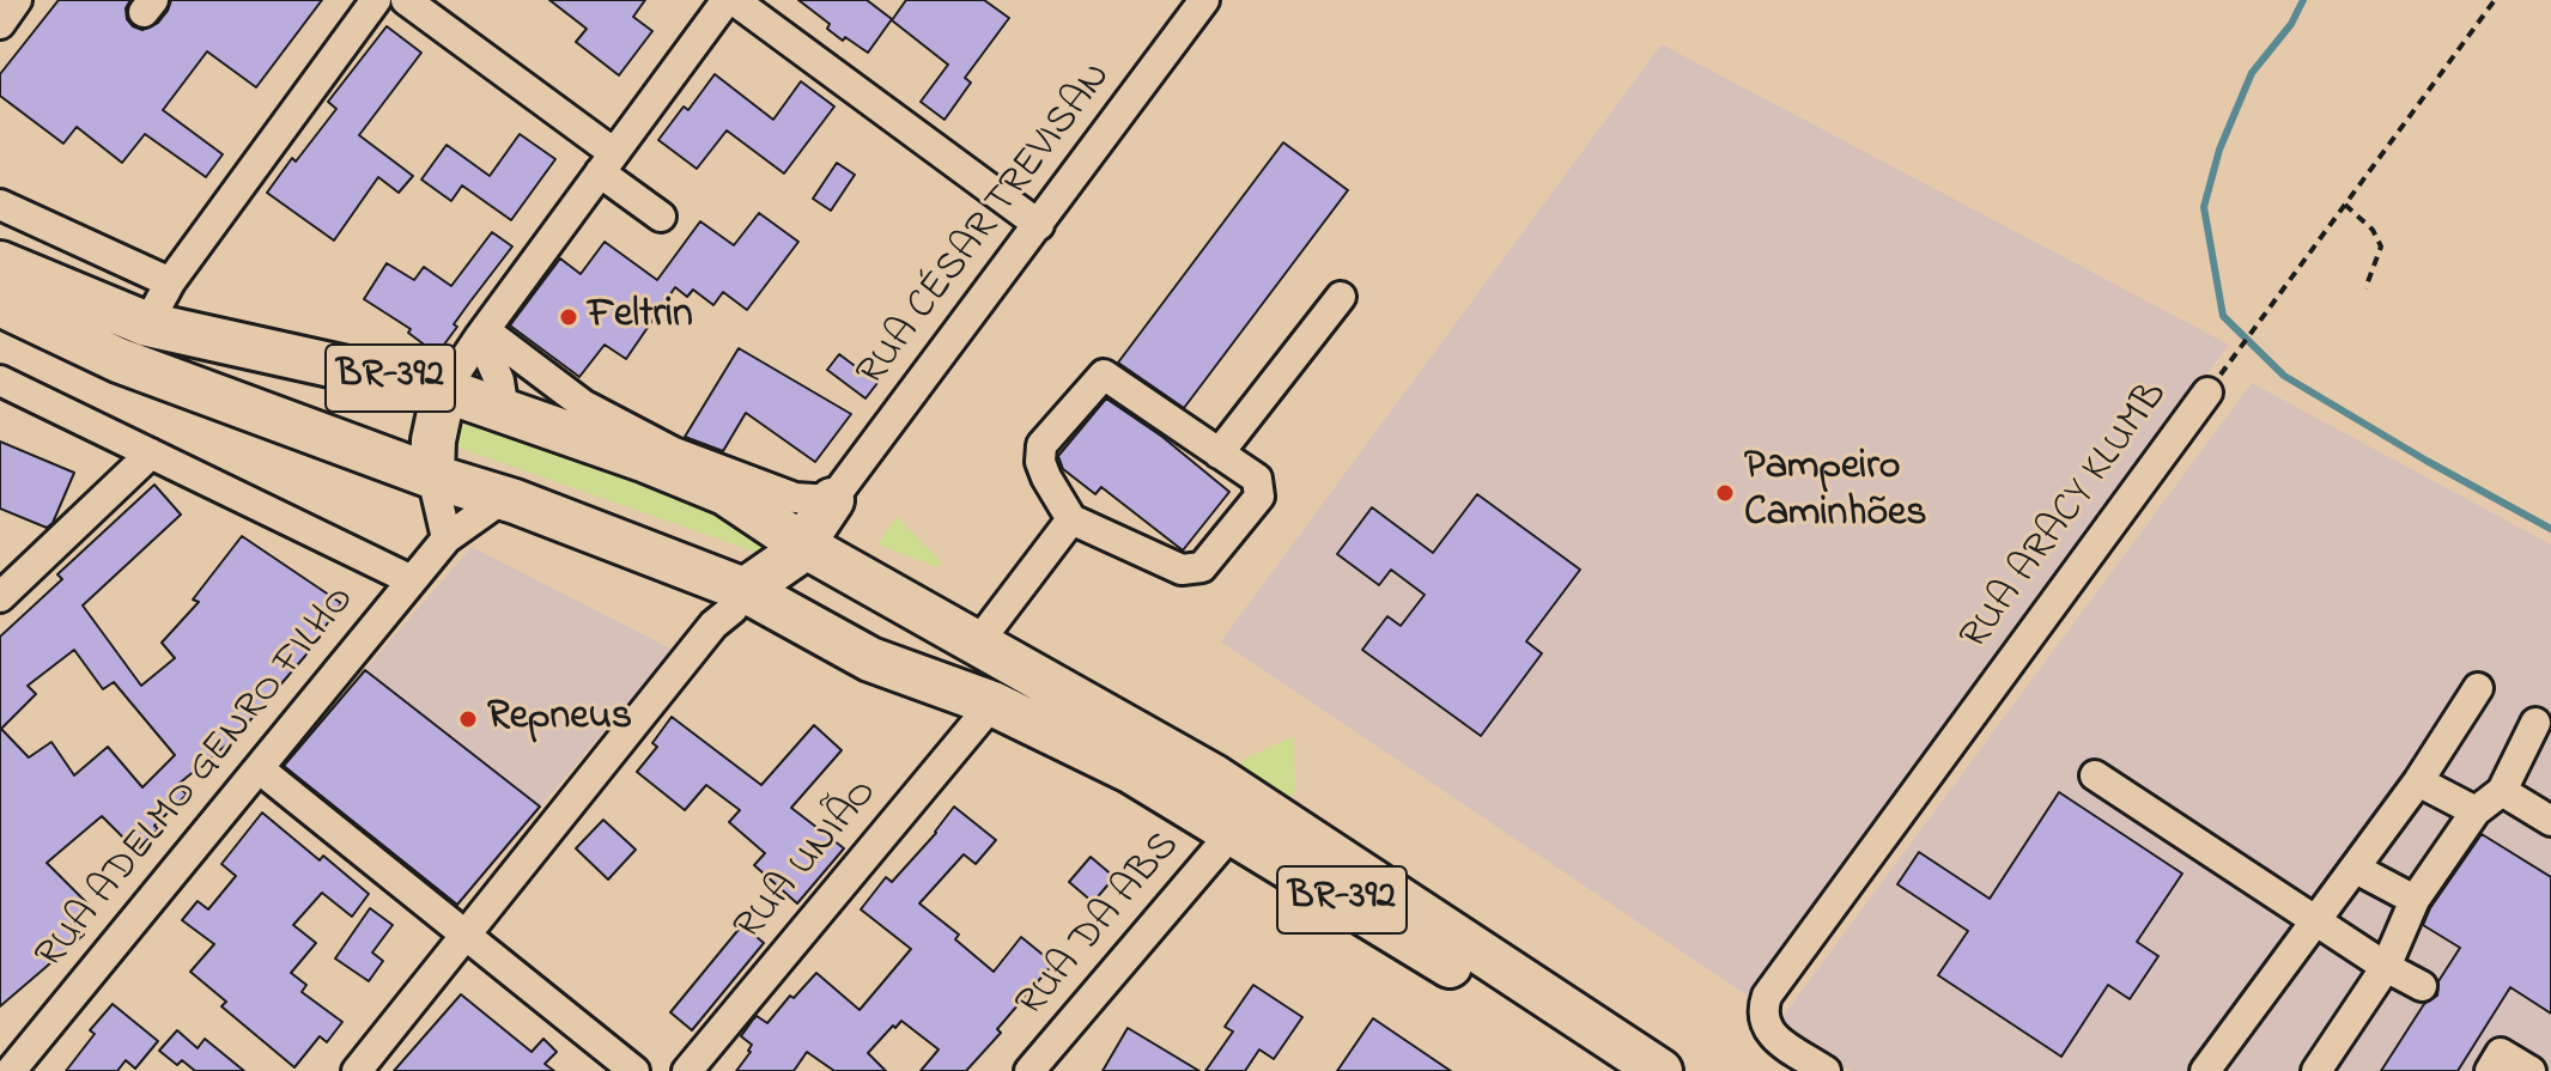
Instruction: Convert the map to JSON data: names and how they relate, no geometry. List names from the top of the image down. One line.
{"streets":{"highway":["BR-392"],"street":["RUA CÉSAR TREVISAN","RUA ARACY KLUMB","RUA ADELMO GENRO FILHO","RUA UNIÃO","RUA DA ABS"]},"crossings":[["RUA CÉSAR TREVISAN","BR-392"],["BR-392","RUA ADELMO GENRO FILHO"],["BR-392","RUA UNIÃO"],["BR-392","RUA DA ABS"]],"places":["Feltrin","Pampeiro Caminhões","Repneus"]}
